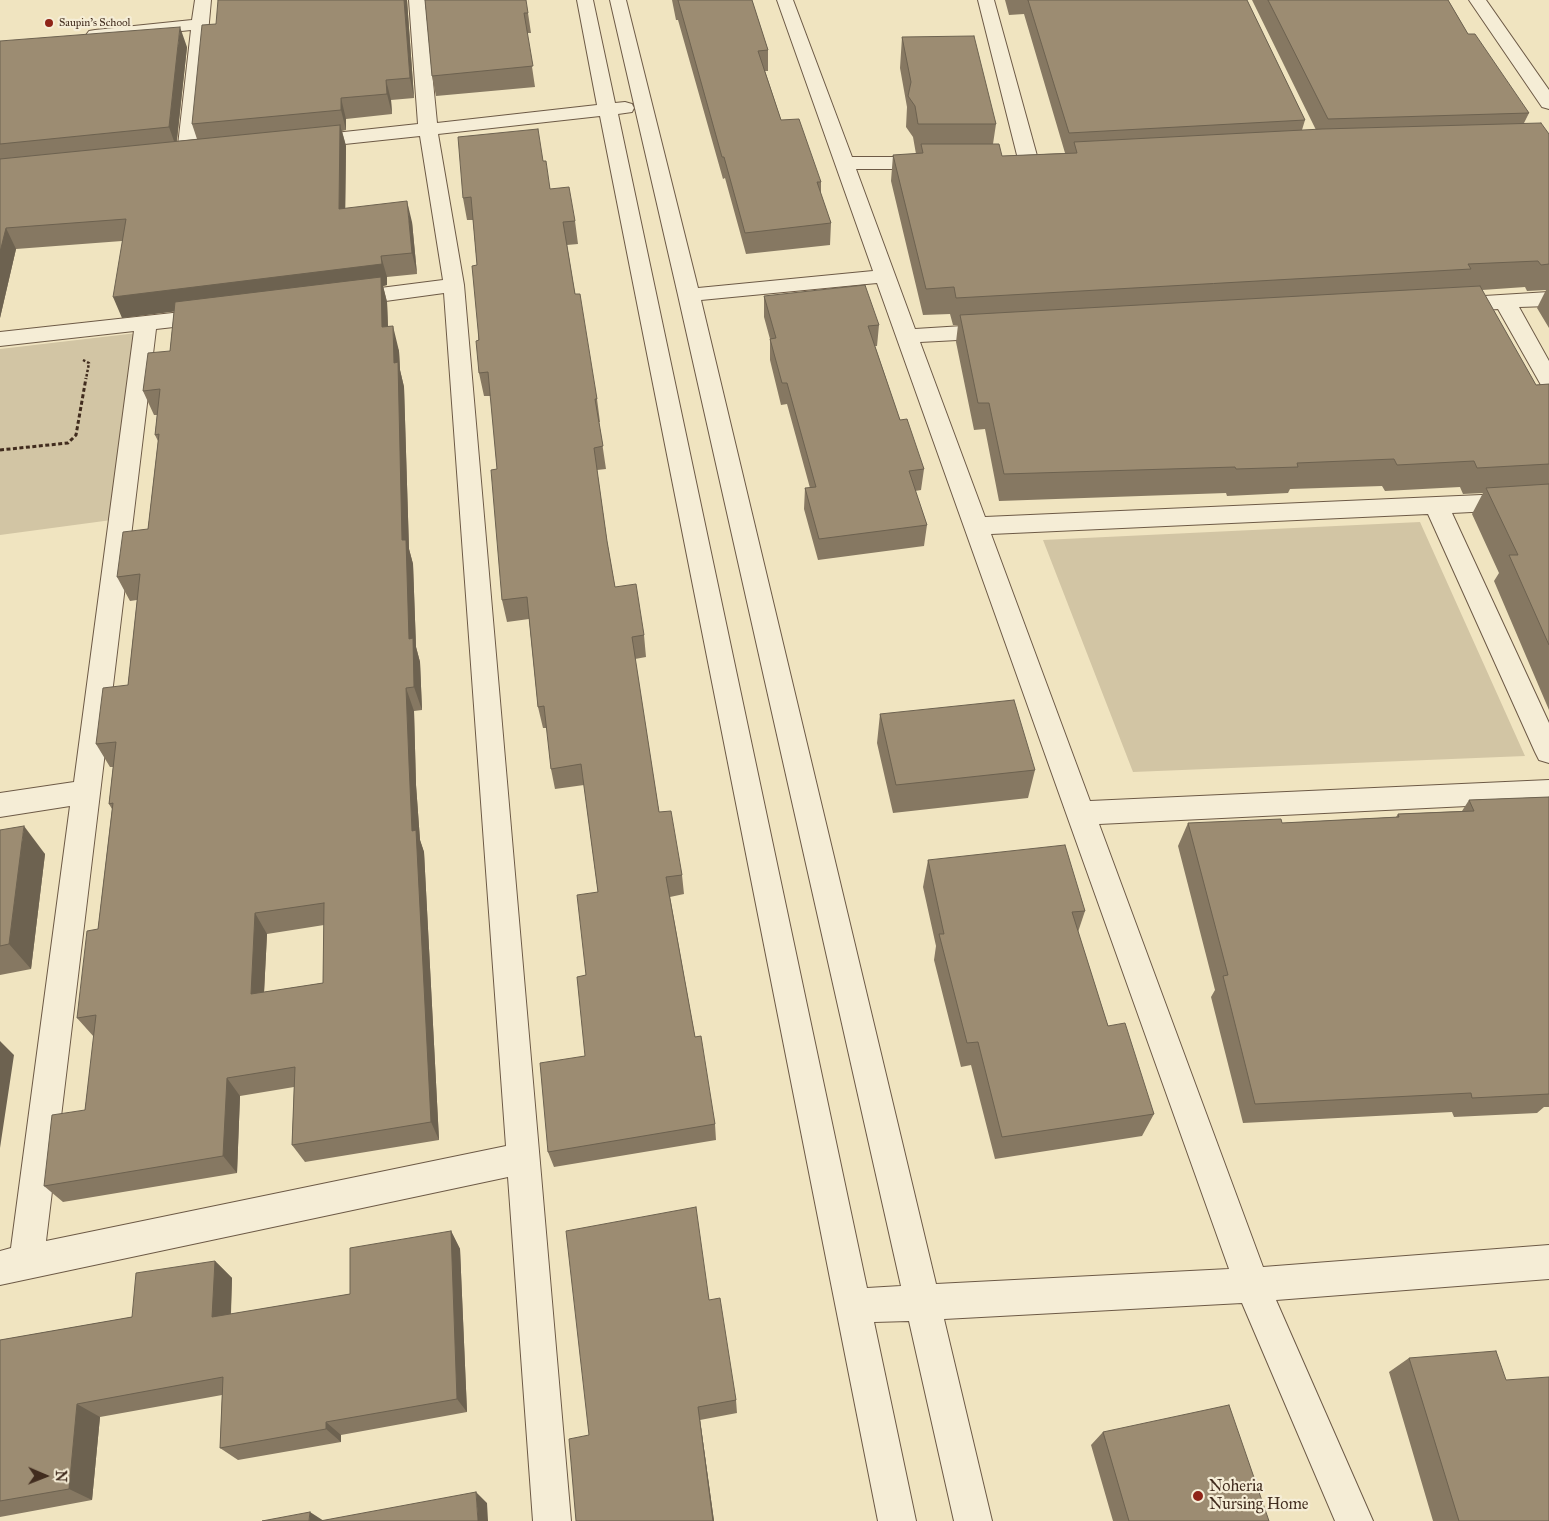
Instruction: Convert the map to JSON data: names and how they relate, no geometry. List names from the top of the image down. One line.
{"places":["Saupin's School","Noheria Nursing Home"],"north":"right"}
